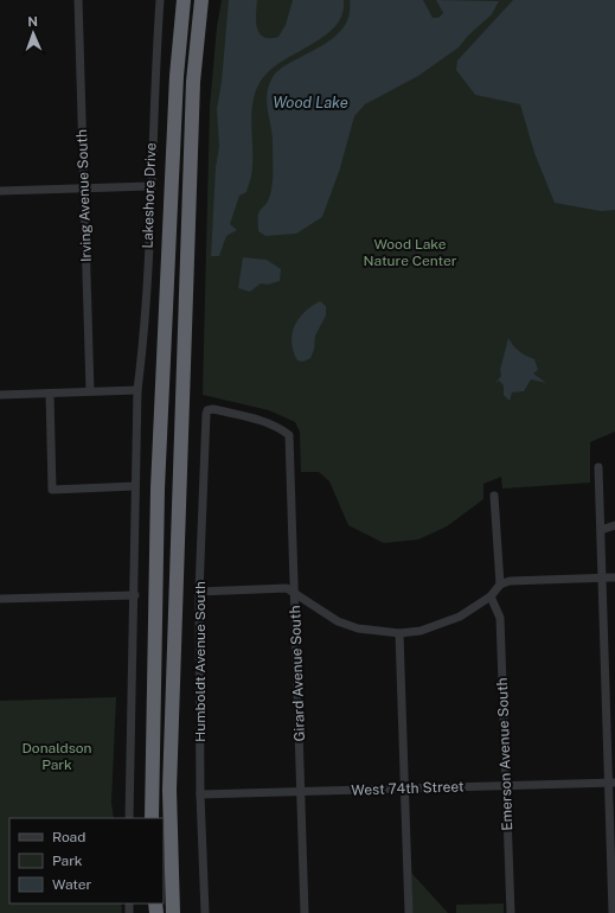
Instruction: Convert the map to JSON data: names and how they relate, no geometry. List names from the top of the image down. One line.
{"streets":{"street":["Irving Avenue South","Lakeshore Drive","Humboldt Avenue South","Girard Avenue South","Emerson Avenue South","West 74th Street"]},"crossings":[["Humboldt Avenue South","Girard Avenue South"],["Humboldt Avenue South","West 74th Street"],["Girard Avenue South","West 74th Street"],["Emerson Avenue South","West 74th Street"]],"water":["Wood Lake"],"parks":["Wood Lake Nature Center","Donaldson Park"],"legend":["Road","Park","Water"],"north":"top"}
